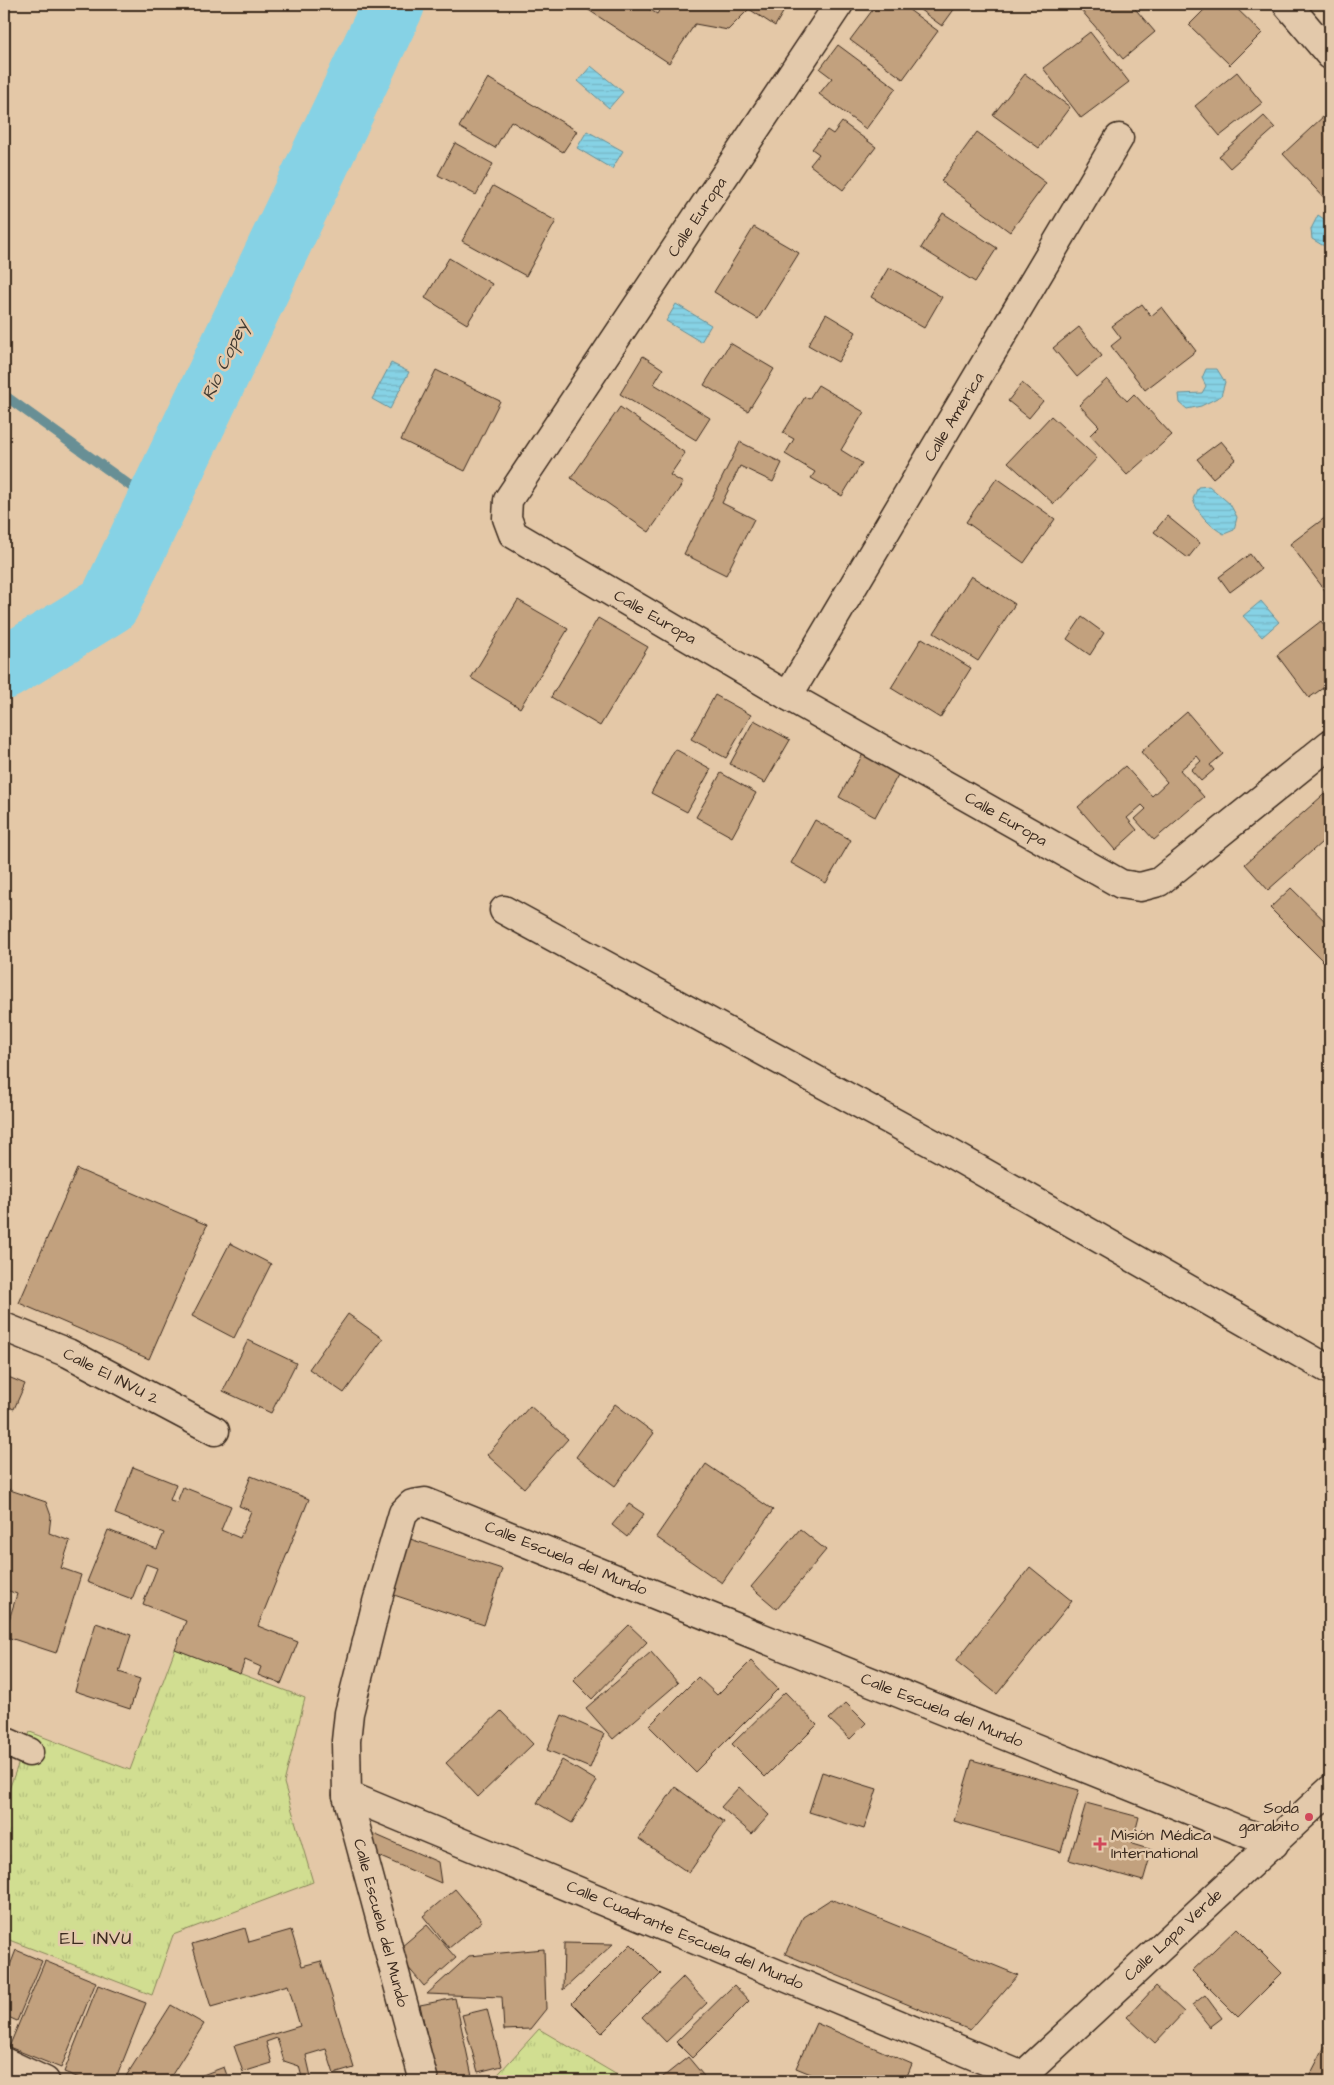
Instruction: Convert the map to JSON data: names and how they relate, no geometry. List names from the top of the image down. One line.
{"streets":{"street":["Calle Europa","Calle América","Calle El INVU 2","Calle Escuela del Mundo","Calle Cuadrante Escuela del Mundo","Calle Lapa Verde"]},"crossings":[["Calle Europa","Calle América"],["Calle Escuela del Mundo","Calle Cuadrante Escuela del Mundo"],["Calle Escuela del Mundo","Calle Lapa Verde"],["Calle Cuadrante Escuela del Mundo","Calle Lapa Verde"]],"districts":["EL INVU"],"water":["Río Copey"],"places":{"other":["Soda garabito"],"health":["Misión Médica International"]}}
